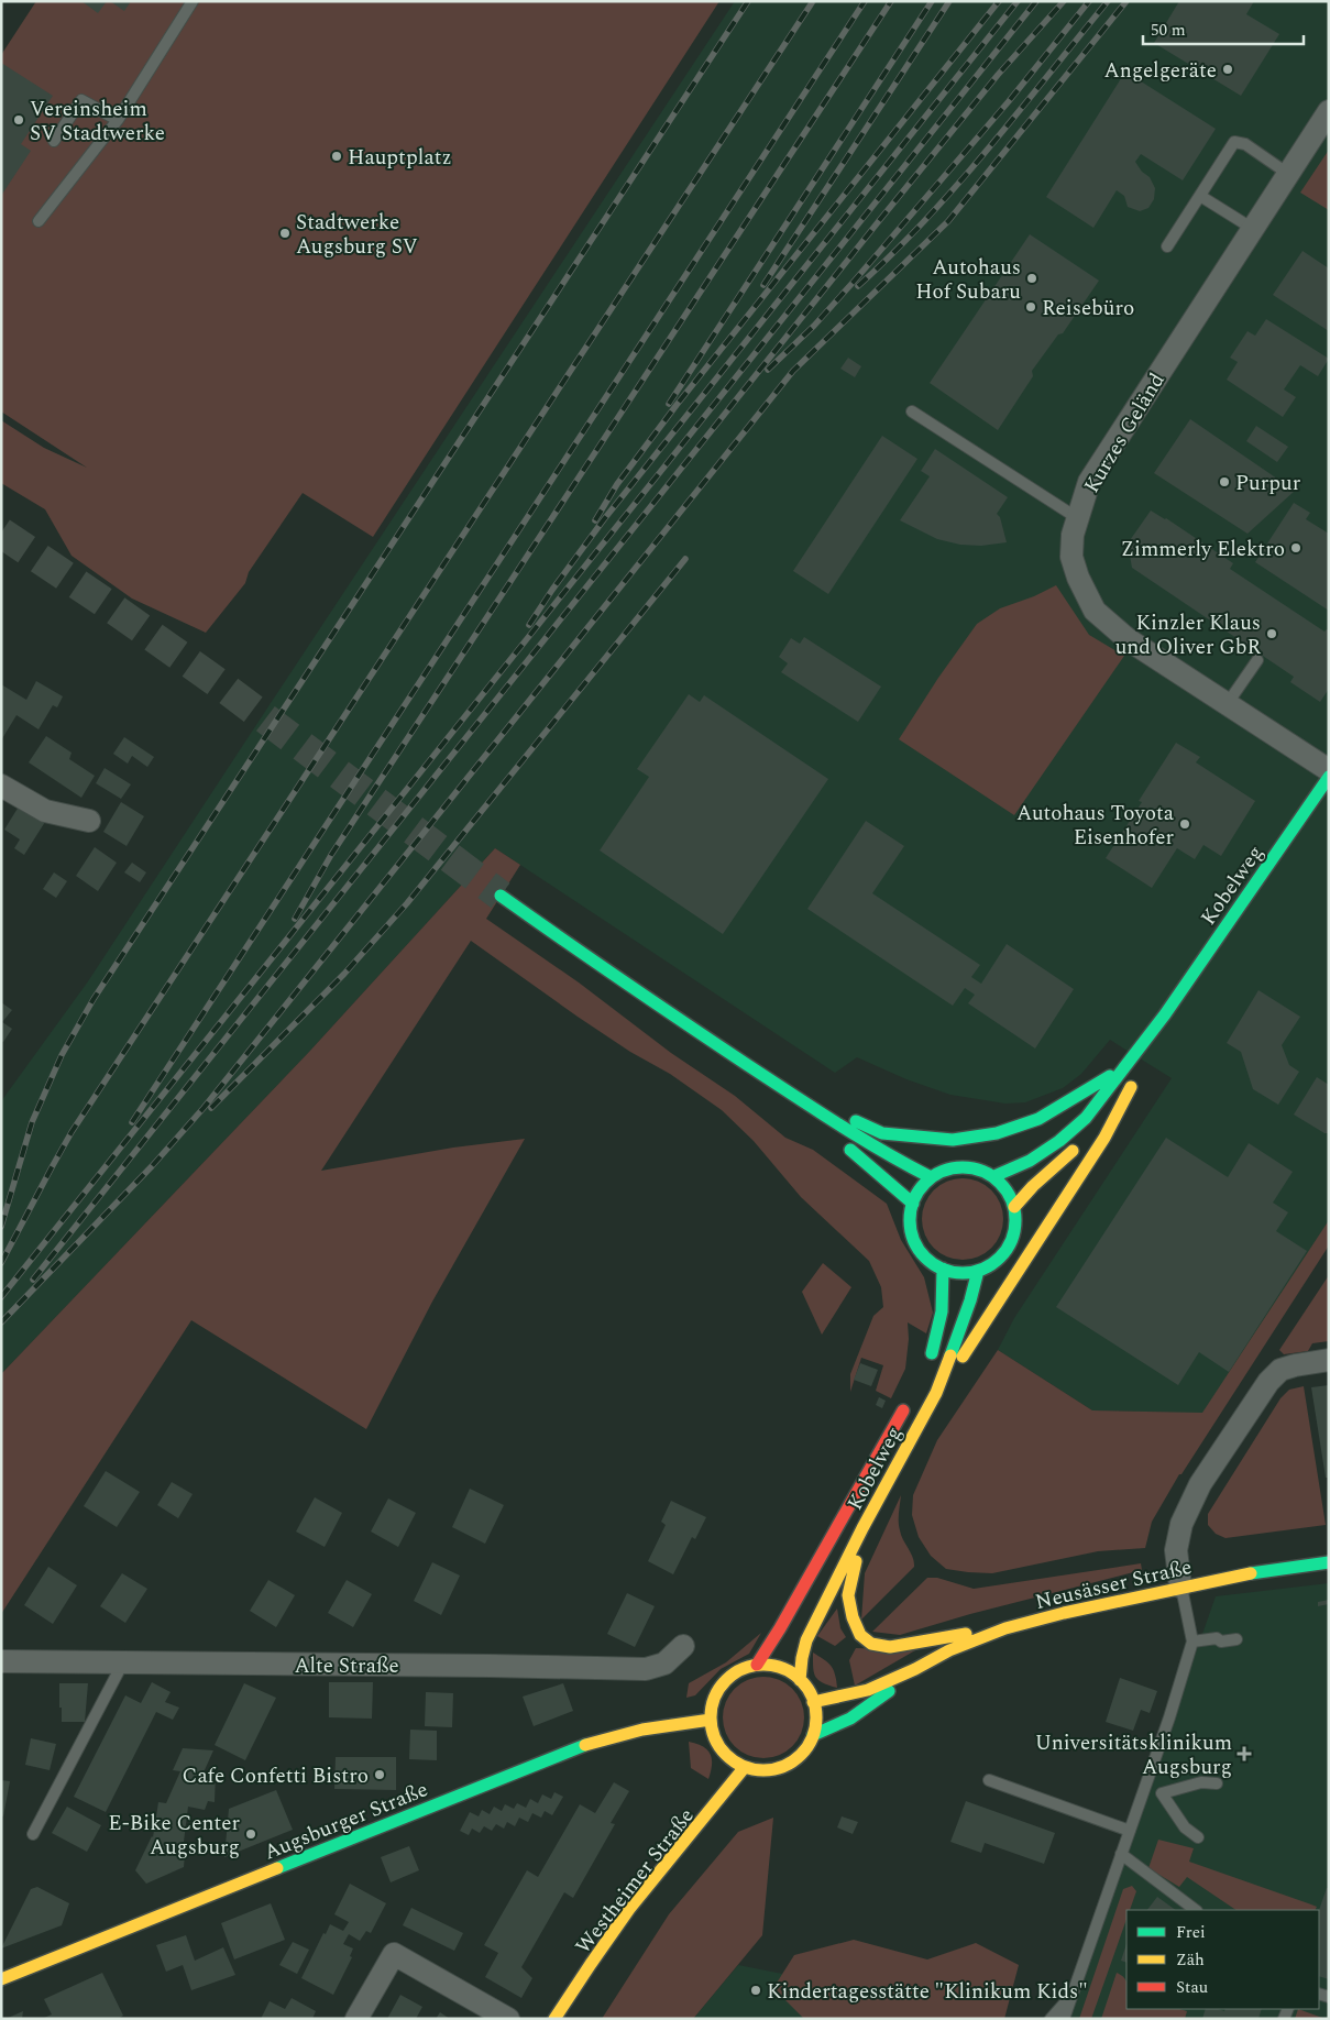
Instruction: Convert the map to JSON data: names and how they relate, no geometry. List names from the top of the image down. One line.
{"streets":{"main road":["Kobelweg","Neusässer Straße","Augsburger Straße","Westheimer Straße"],"street":["Kurzes Geländ","Alte Straße"]},"crossings":[["Kobelweg","Neusässer Straße"],["Kobelweg","Augsburger Straße"],["Kobelweg","Westheimer Straße"],["Neusässer Straße","Augsburger Straße"],["Neusässer Straße","Westheimer Straße"],["Augsburger Straße","Westheimer Straße"]],"places":{"other":["Angelgeräte","Vereinsheim SV Stadtwerke","Hauptplatz","Stadtwerke Augsburg SV","Autohaus Hof Subaru","Reisebüro","Purpur","Zimmerly Elektro","Kinzler Klaus und Oliver GbR","Autohaus Toyota Eisenhofer","Cafe Confetti Bistro","E-Bike Center Augsburg","Kindertagesstätte \"Klinikum Kids\""],"health":["Universitätsklinikum Augsburg"]},"legend":["Frei","Zäh","Stau"],"scale_bar":"50 m"}
